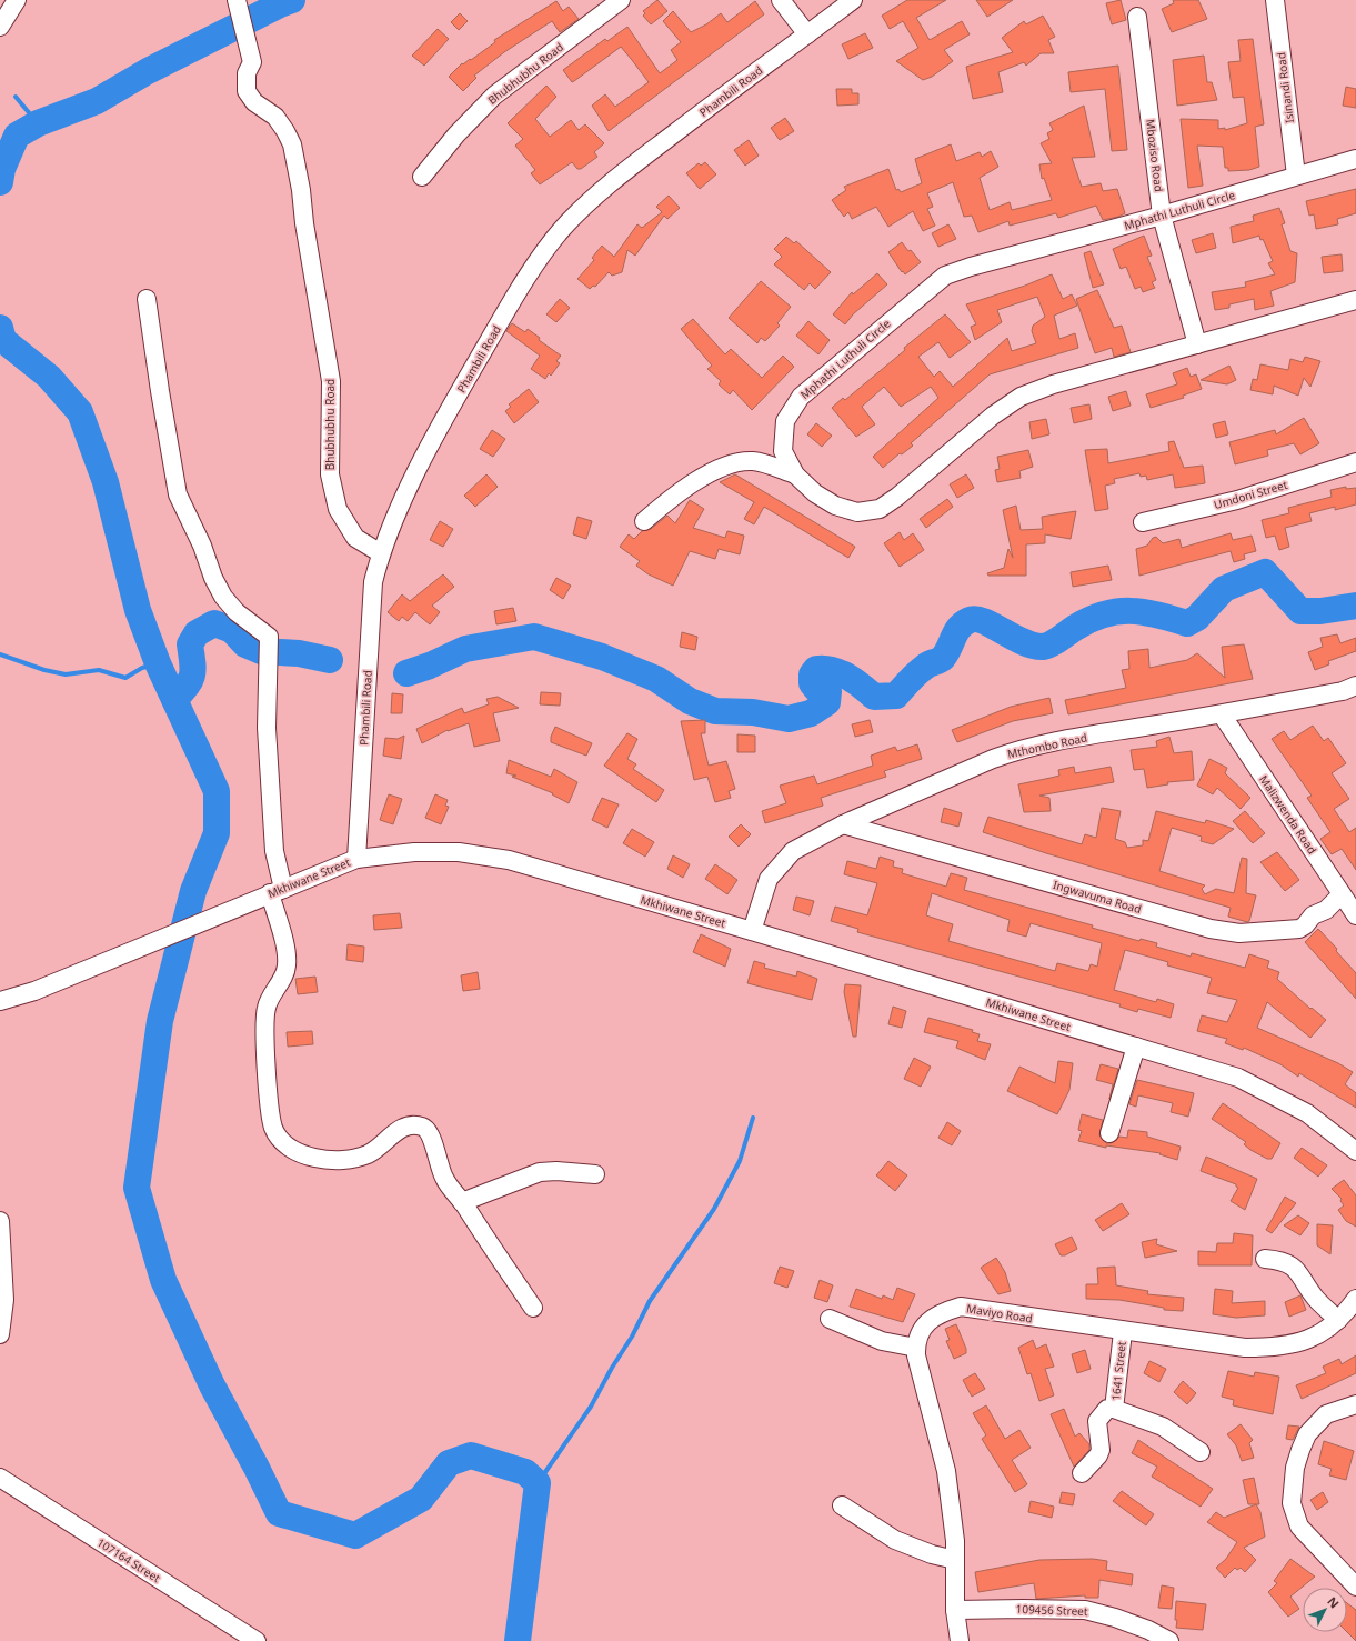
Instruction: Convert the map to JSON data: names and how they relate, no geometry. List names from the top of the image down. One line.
{"streets":{"street":["Bhubhubhu Road","Isinandi Road","Phambili Road","Mboziso Road","Mphathi Luthuli Circle","Umdoni Street","Mthombo Road","Malizwenda Road","Mkhiwane Street","Ingwavuma Road","Maviyo Road","1641 Street","107164 Street","109456 Street"]},"crossings":[["Bhubhubhu Road","Phambili Road"],["Isinandi Road","Mphathi Luthuli Circle"],["Phambili Road","Mkhiwane Street"],["Mboziso Road","Mphathi Luthuli Circle"],["Mthombo Road","Malizwenda Road"],["Mthombo Road","Mkhiwane Street"],["Mthombo Road","Ingwavuma Road"],["Malizwenda Road","Ingwavuma Road"],["Maviyo Road","1641 Street"],["Maviyo Road","109456 Street"]],"north":"top right"}
